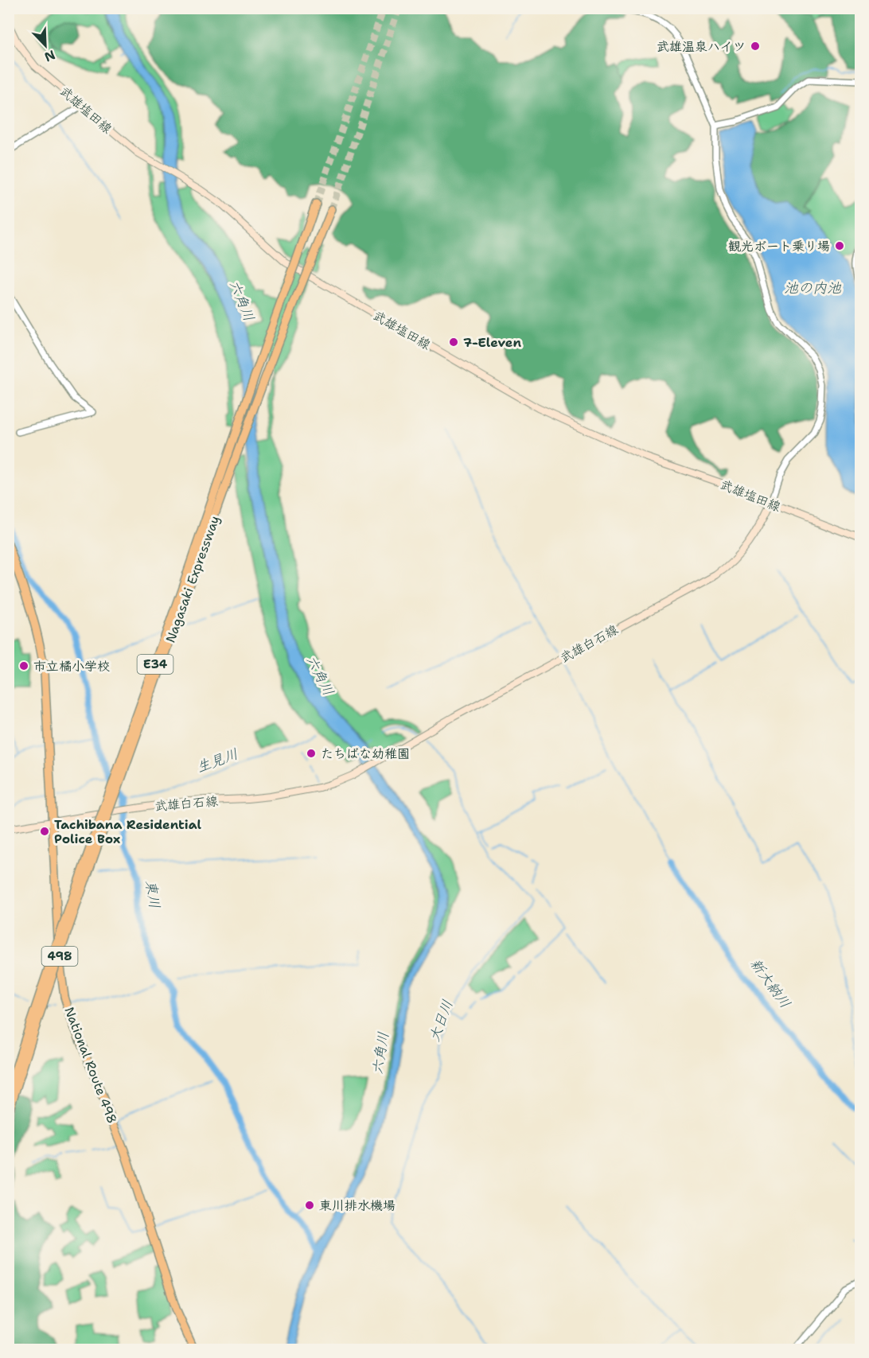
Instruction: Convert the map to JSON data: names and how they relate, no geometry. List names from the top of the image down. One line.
{"streets":{"highway":["Nagasaki Expressway","E34","498","National Route 498"],"main road":["武雄塩田線","武雄白石線"]},"crossings":[["武雄塩田線","武雄白石線"],["武雄白石線","National Route 498"]],"water":["池の内池","六角川","生見川","東川","新大納川","大日川"],"places":["武雄温泉ハイツ","観光ボート乗り場","7-Eleven","市立橘小学校","たちばな幼稚園","Tachibana Residential Police Box","東川排水機場"],"north":"bottom right"}
